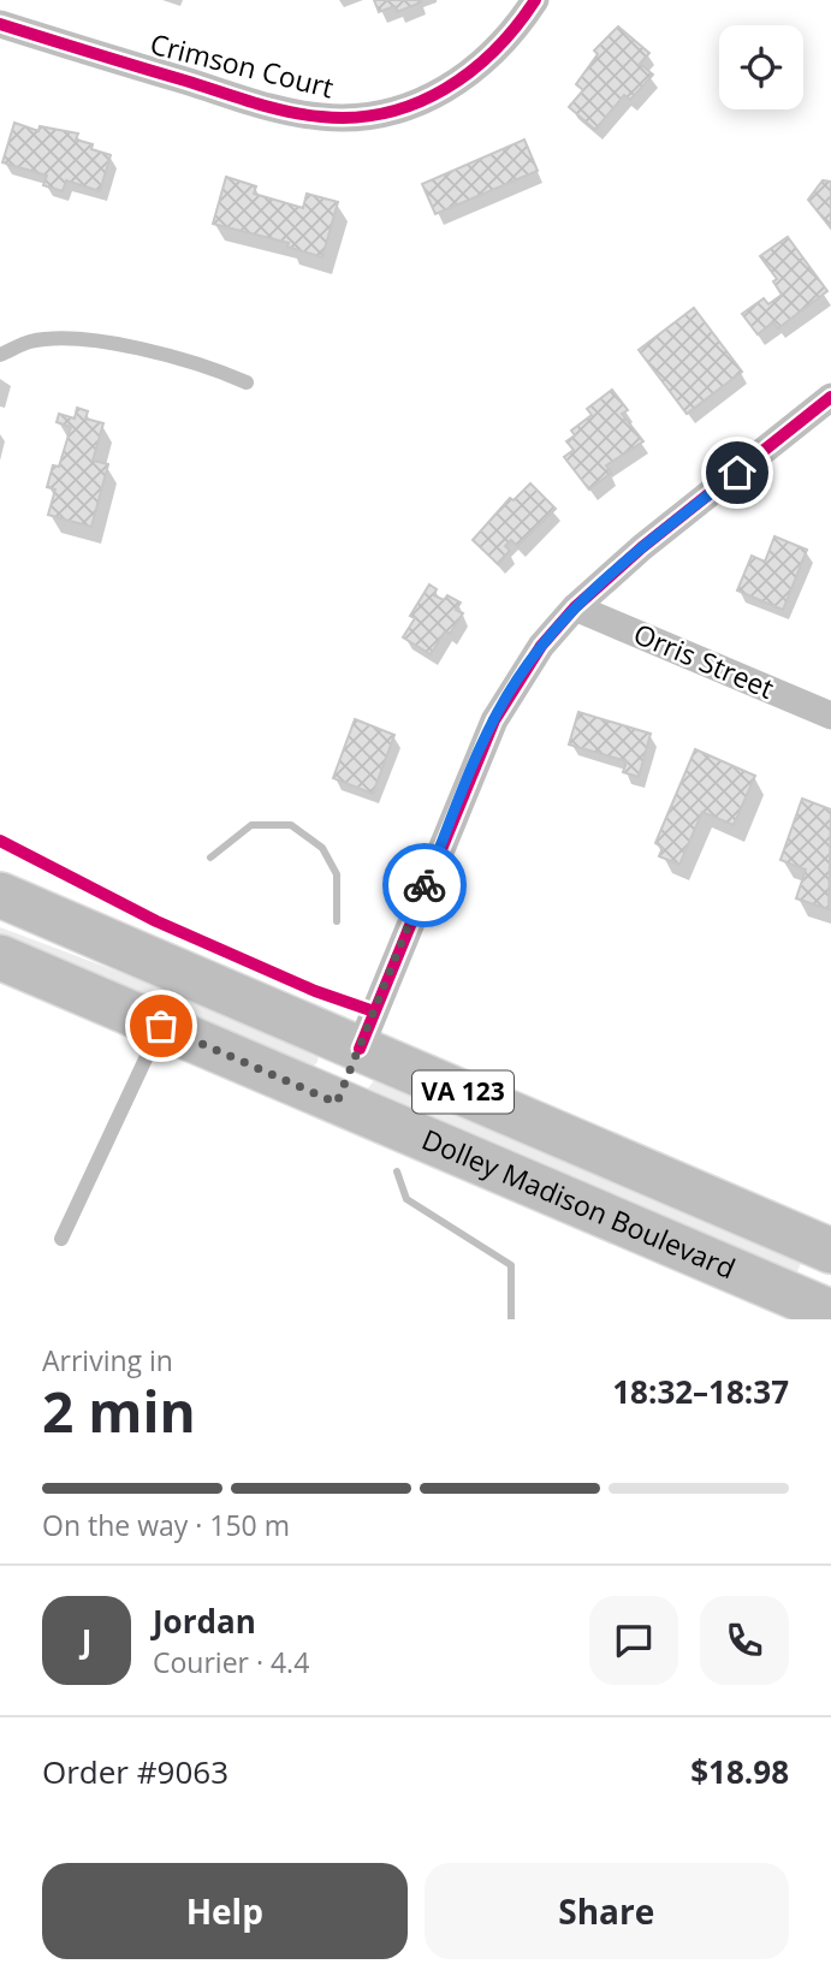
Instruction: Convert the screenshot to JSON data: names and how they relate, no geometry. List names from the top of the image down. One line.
{"streets":{"main road":["VA 123","Dolley Madison Boulevard"],"street":["Crimson Court","Orris Street"]},"page":{"heading":["2 min","Arriving in","18:32–18:37"],"panel":["Jordan","Courier · 4.4","Order #9063","$18.98"],"bar":"On the way · 150 m","round":"J","buttons":["Help","Share"]}}
